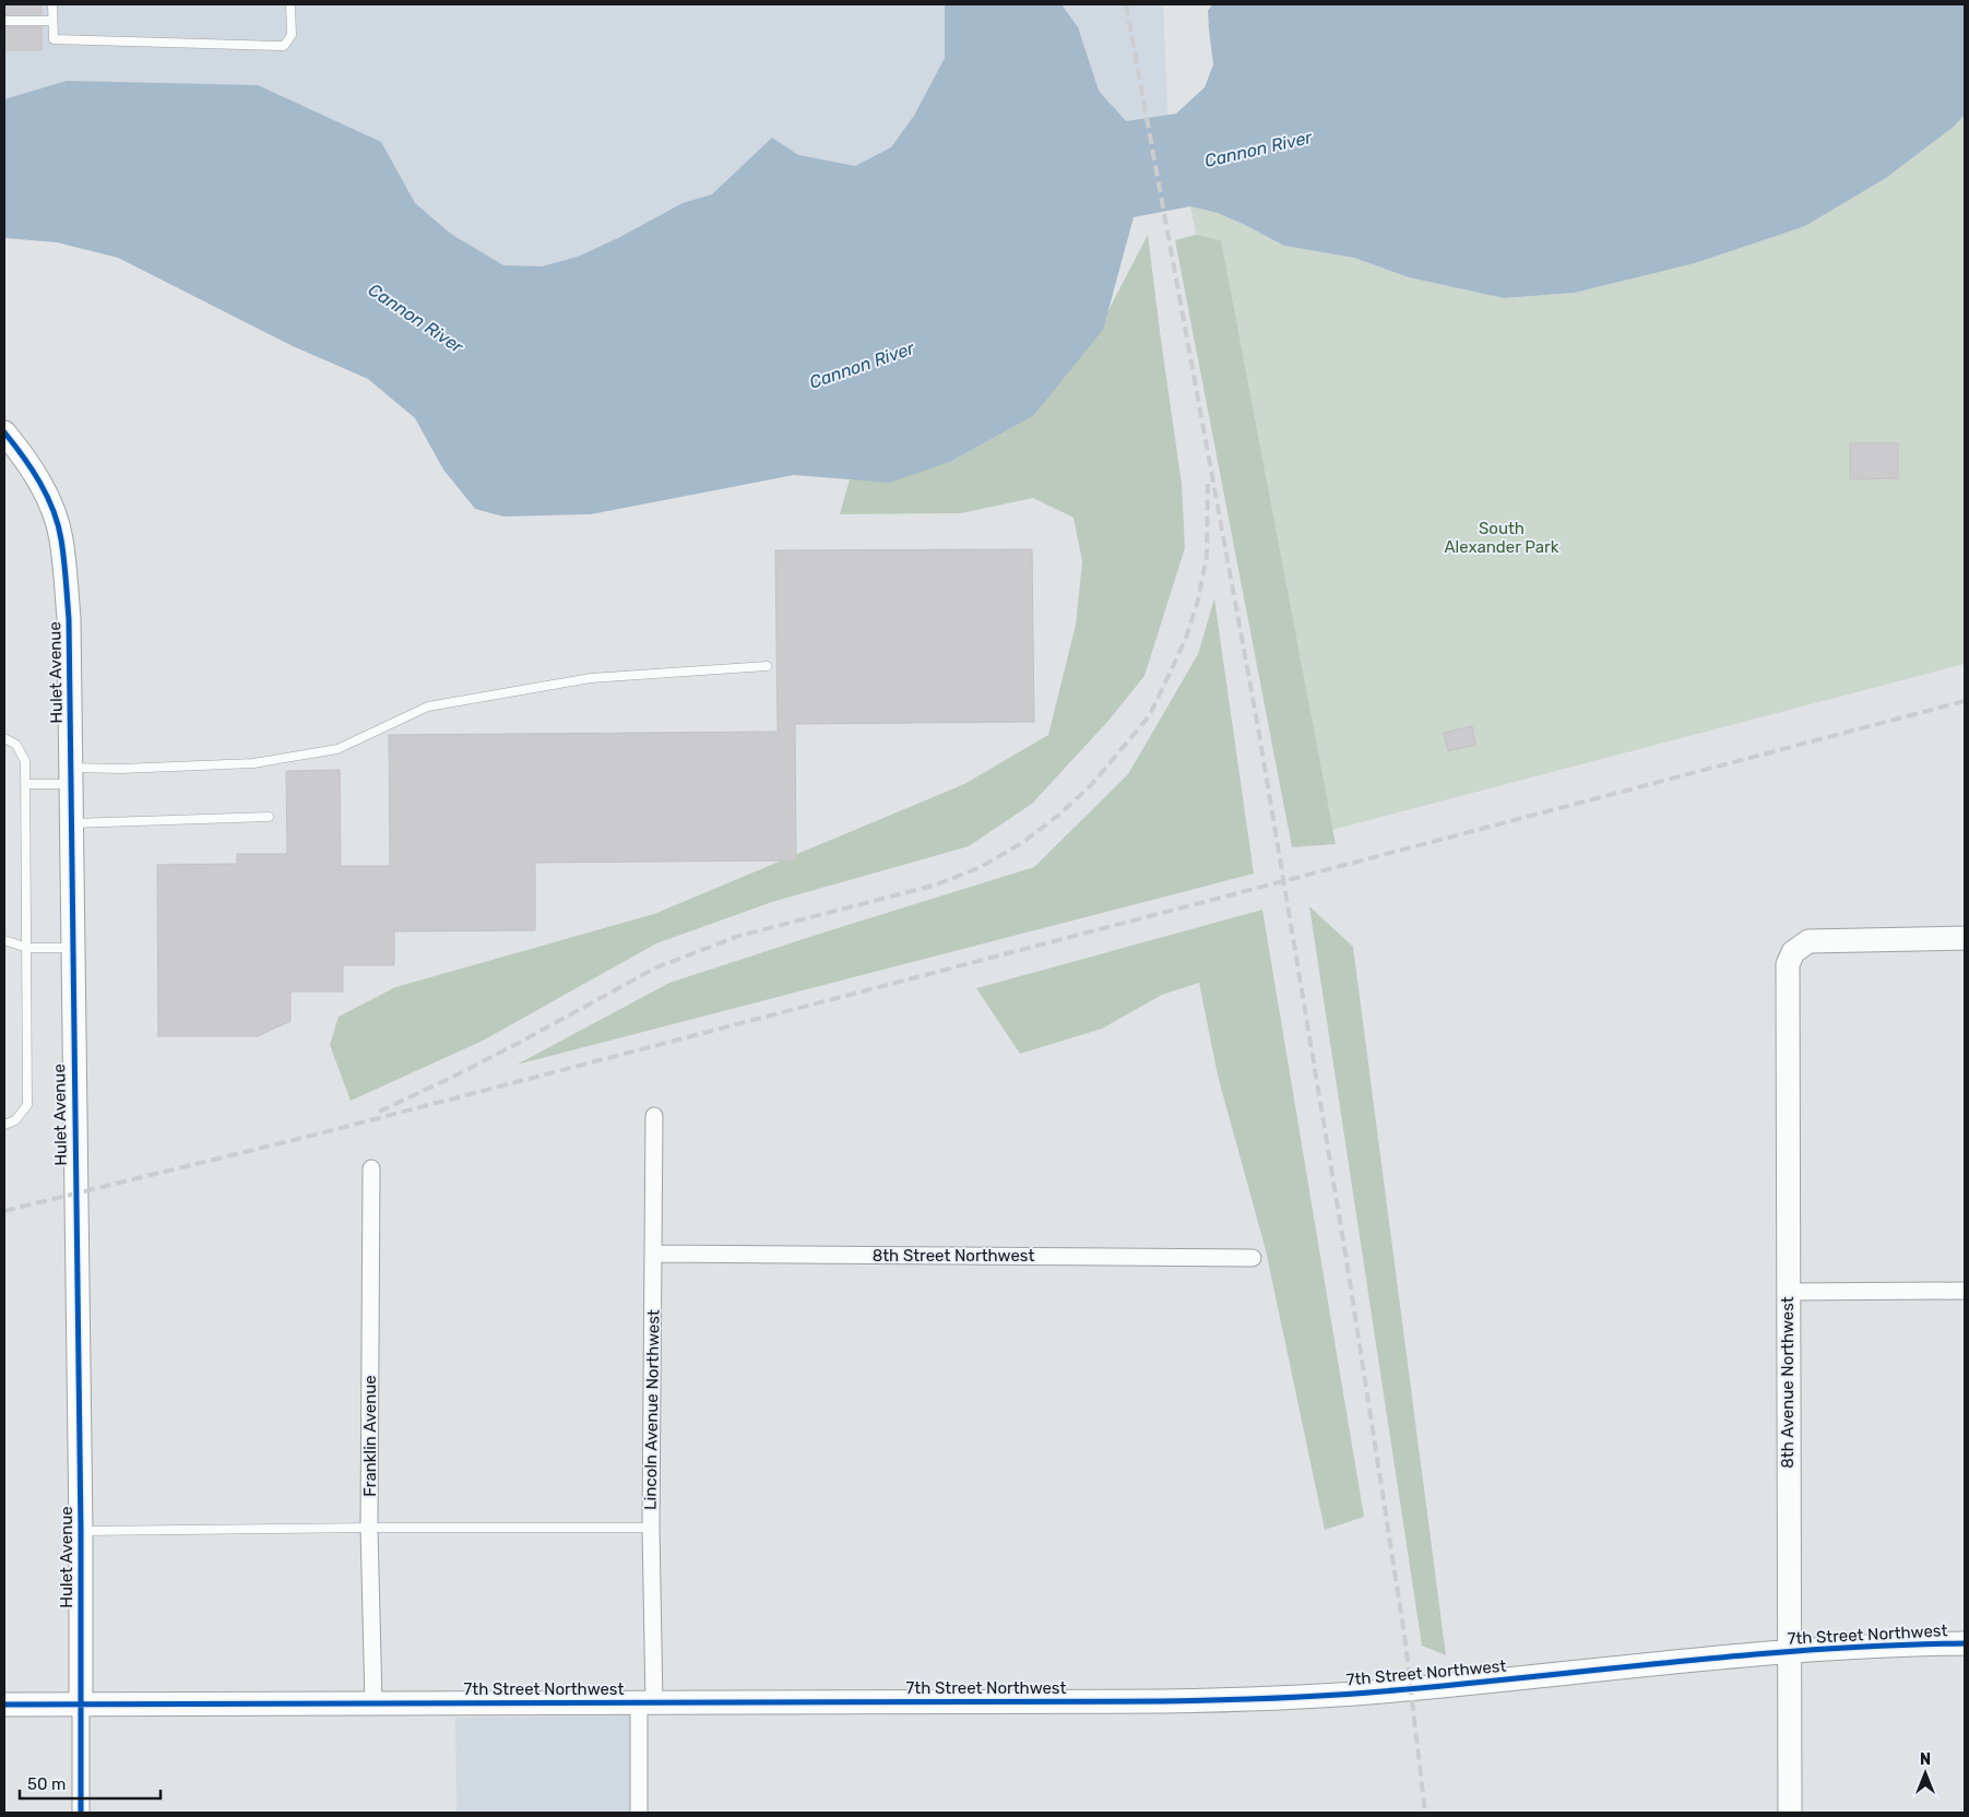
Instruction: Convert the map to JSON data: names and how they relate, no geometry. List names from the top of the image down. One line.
{"streets":{"street":["Hulet Avenue","8th Street Northwest","8th Avenue Northwest","Lincoln Avenue Northwest","Franklin Avenue","7th Street Northwest"]},"crossings":[["Hulet Avenue","7th Street Northwest"],["8th Street Northwest","Lincoln Avenue Northwest"],["8th Avenue Northwest","7th Street Northwest"],["Lincoln Avenue Northwest","7th Street Northwest"],["Franklin Avenue","7th Street Northwest"]],"water":["Cannon River"],"parks":["South Alexander Park"],"scale_bar":"50 m","north":"top"}
